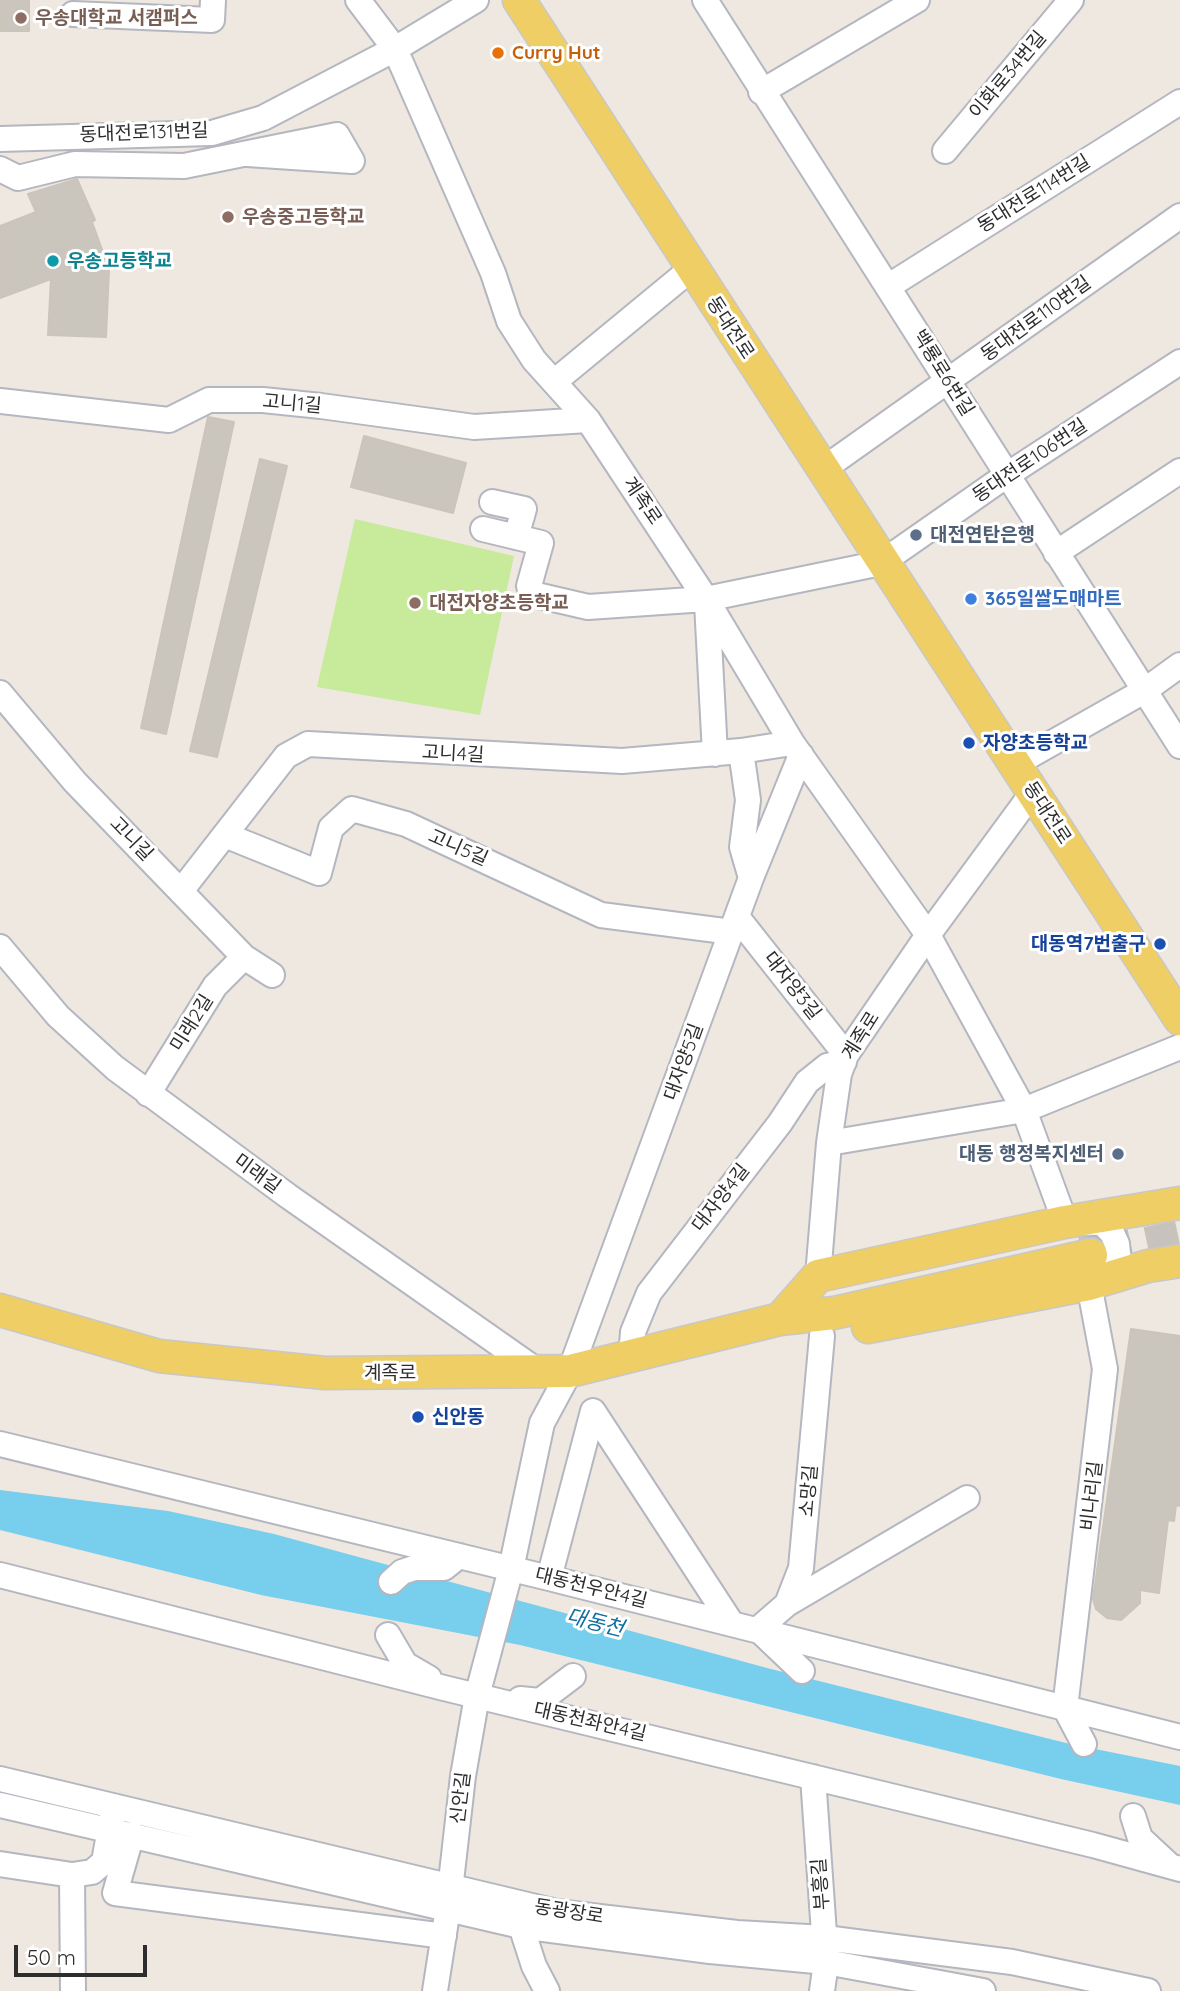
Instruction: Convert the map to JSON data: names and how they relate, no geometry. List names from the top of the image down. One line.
{"streets":{"main road":["동대전로","계족로"],"street":["이화로34번길","동대전로131번길","동대전로114번길","동대전로110번길","백룡로6번길","고니1길","동대전로106번길","고니4길","고니길","고니5길","대자양3길","미래2길","대자양5길","미래길","대자양4길","소망길","비나리길","대동천우안4길","대동천좌안4길","신안길","부흥길","동광장로"]},"crossings":[["동대전로131번길","계족로"],["동대전로114번길","백룡로6번길"],["동대전로110번길","동대전로"],["동대전로110번길","백룡로6번길"],["동대전로","동대전로106번길"],["동대전로","계족로"],["백룡로6번길","동대전로106번길"],["고니1길","계족로"],["계족로","고니4길"],["계족로","대자양3길"],["계족로","대자양5길"],["계족로","미래길"],["계족로","대자양4길"],["계족로","비나리길"],["고니4길","고니길"],["고니4길","고니5길"],["고니4길","대자양5길"],["고니길","미래2길"],["고니5길","대자양3길"],["고니5길","대자양5길"],["대자양3길","대자양5길"],["대자양3길","대자양4길"],["미래2길","미래길"],["대자양5길","미래길"],["소망길","대동천우안4길"],["비나리길","대동천우안4길"],["대동천우안4길","신안길"],["대동천좌안4길","신안길"],["대동천좌안4길","부흥길"],["신안길","동광장로"],["부흥길","동광장로"]],"water":["대동천"],"places":["우송대학교 서캠퍼스","Curry Hut","우송중고등학교","우송고등학교","대전연탄은행","365일쌀도매마트","대전자양초등학교","자양초등학교","대동역7번출구","대동 행정복지센터","신안동"],"scale_bar":"50 m"}
